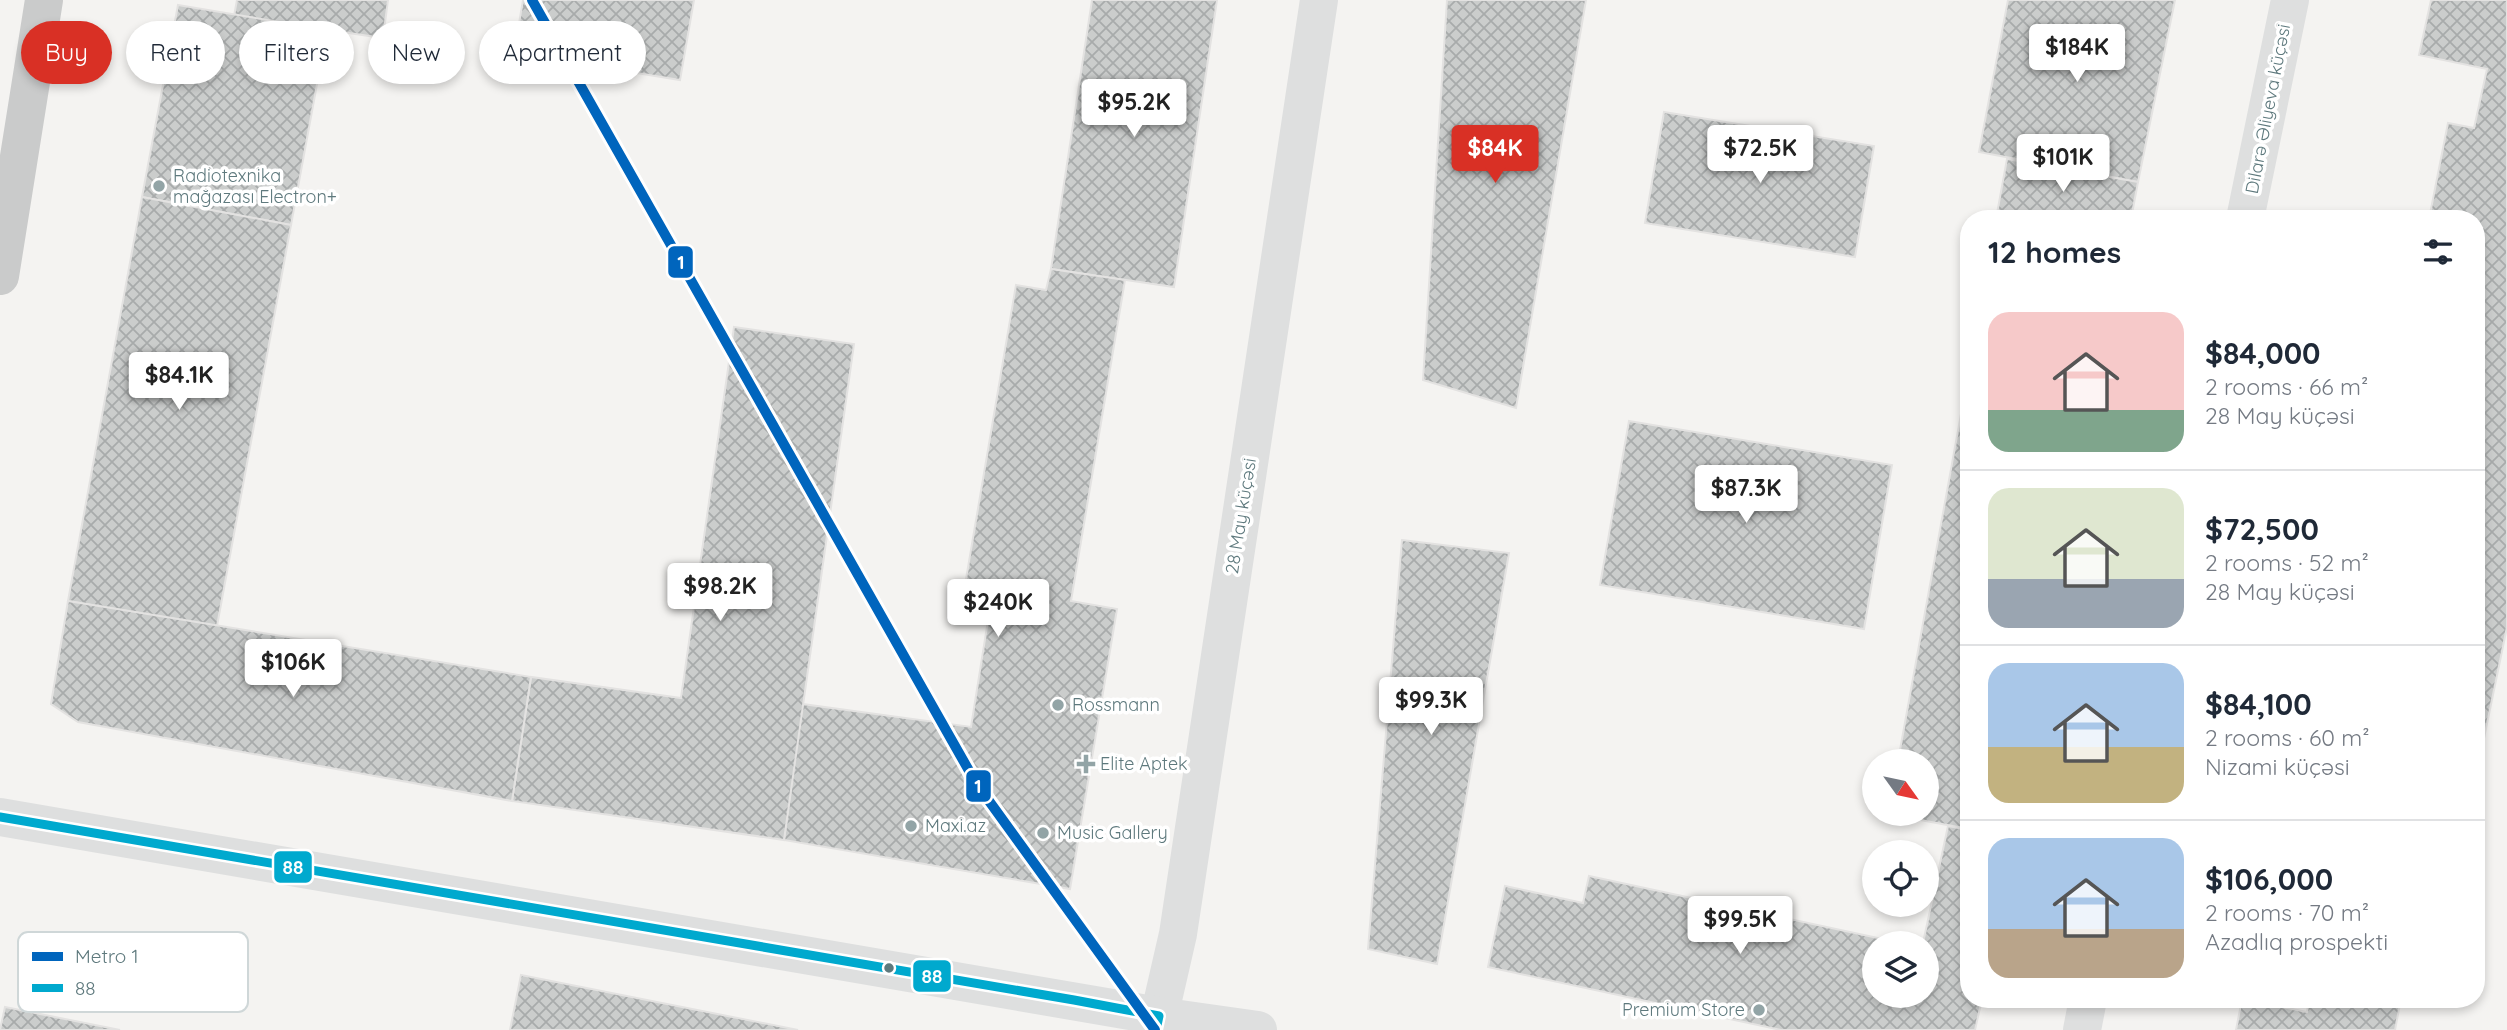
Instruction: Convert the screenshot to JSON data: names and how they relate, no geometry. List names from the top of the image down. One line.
{"streets":{"main road":["Dilarə Əliyeva küçəsi","28 May küçəsi"]},"places":{"other":["Radiotexnika mağazası Electron+","Rossmann","Maxi.az","Music Gallery","Premium Store"],"health":["Elite Aptek"]},"lines":["metro line 1","transit line 88"],"legend":["Metro 1","88"],"north":"bottom right","page":{"chip":["Buy","Rent","Filters","New","Apartment"],"price":["$184K","$95.2K","$84K","$72.5K","$101K","$84.1K","$87.3K","$98.2K","$240K","$106K","$99.3K","$99.5K"],"heading":"12 homes","list":[{"name":"$84,000","note":"2 rooms · 66 m² · 28 May küçəsi"},{"name":"$72,500","note":"2 rooms · 52 m² · 28 May küçəsi"},{"name":"$84,100","note":"2 rooms · 60 m² · Nizami küçəsi"},{"name":"$106,000","note":"2 rooms · 70 m² · Azadlıq prospekti"}]}}
